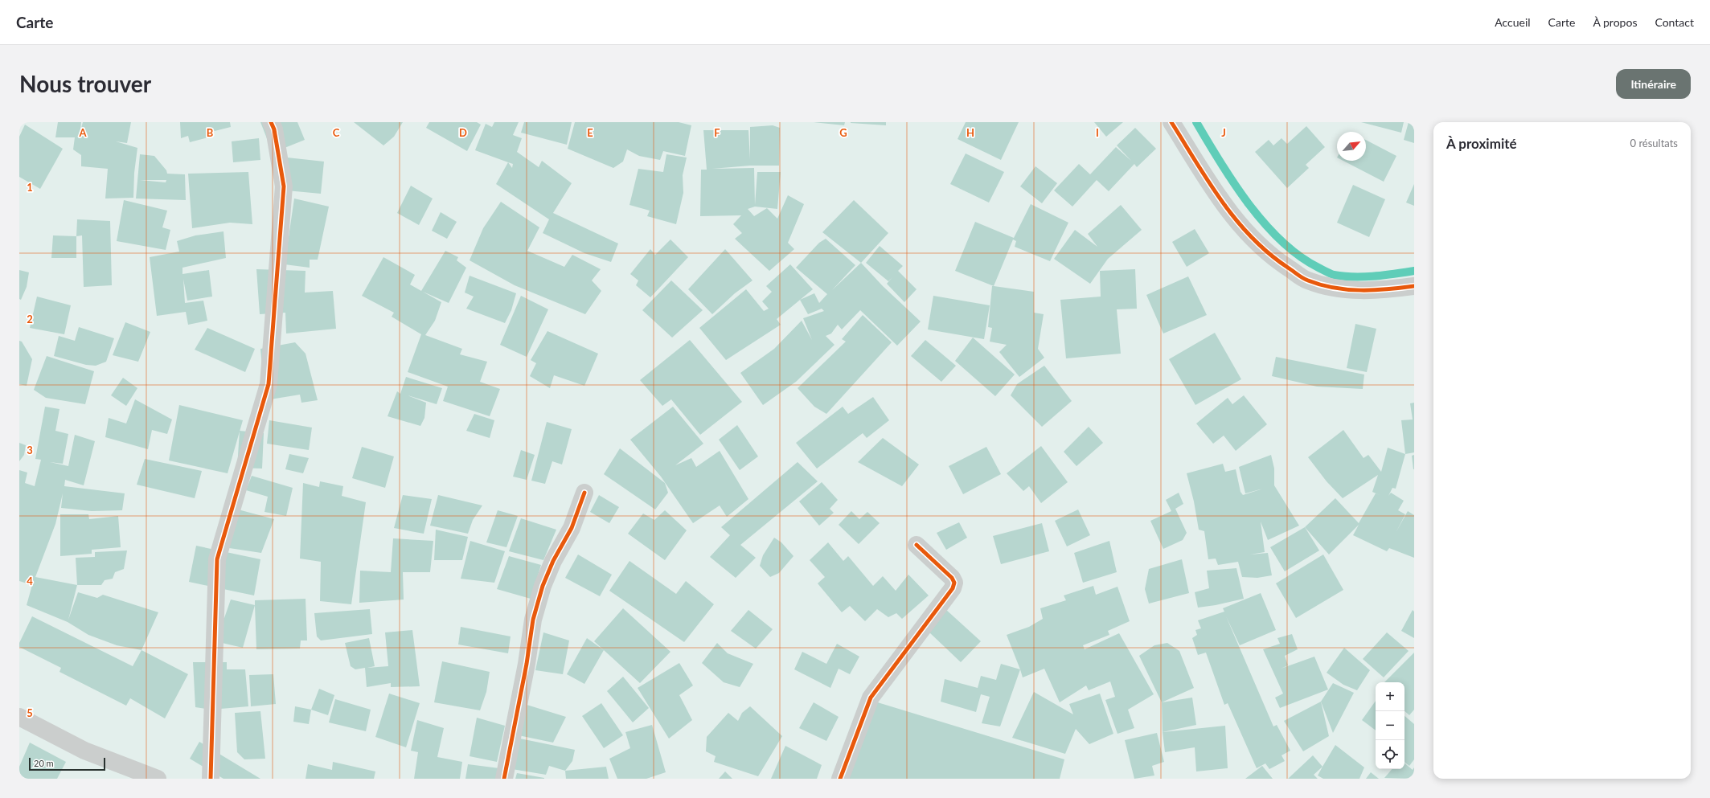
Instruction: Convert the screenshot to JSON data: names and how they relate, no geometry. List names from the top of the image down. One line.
{"scale_bar":"20 m","north":"top right","page":{"header":"Carte","nav":["Accueil","Carte","À propos","Contact"],"buttons":"Itinéraire","title":"Nous trouver","heading":["À proximité","0 résultats"],"map_buttons":["+","−"],"scale":"20 m"},"grid":{"columns":["A","B","C","D","E","F","G","H","I","J"],"rows":["1","2","3","4","5"]}}
